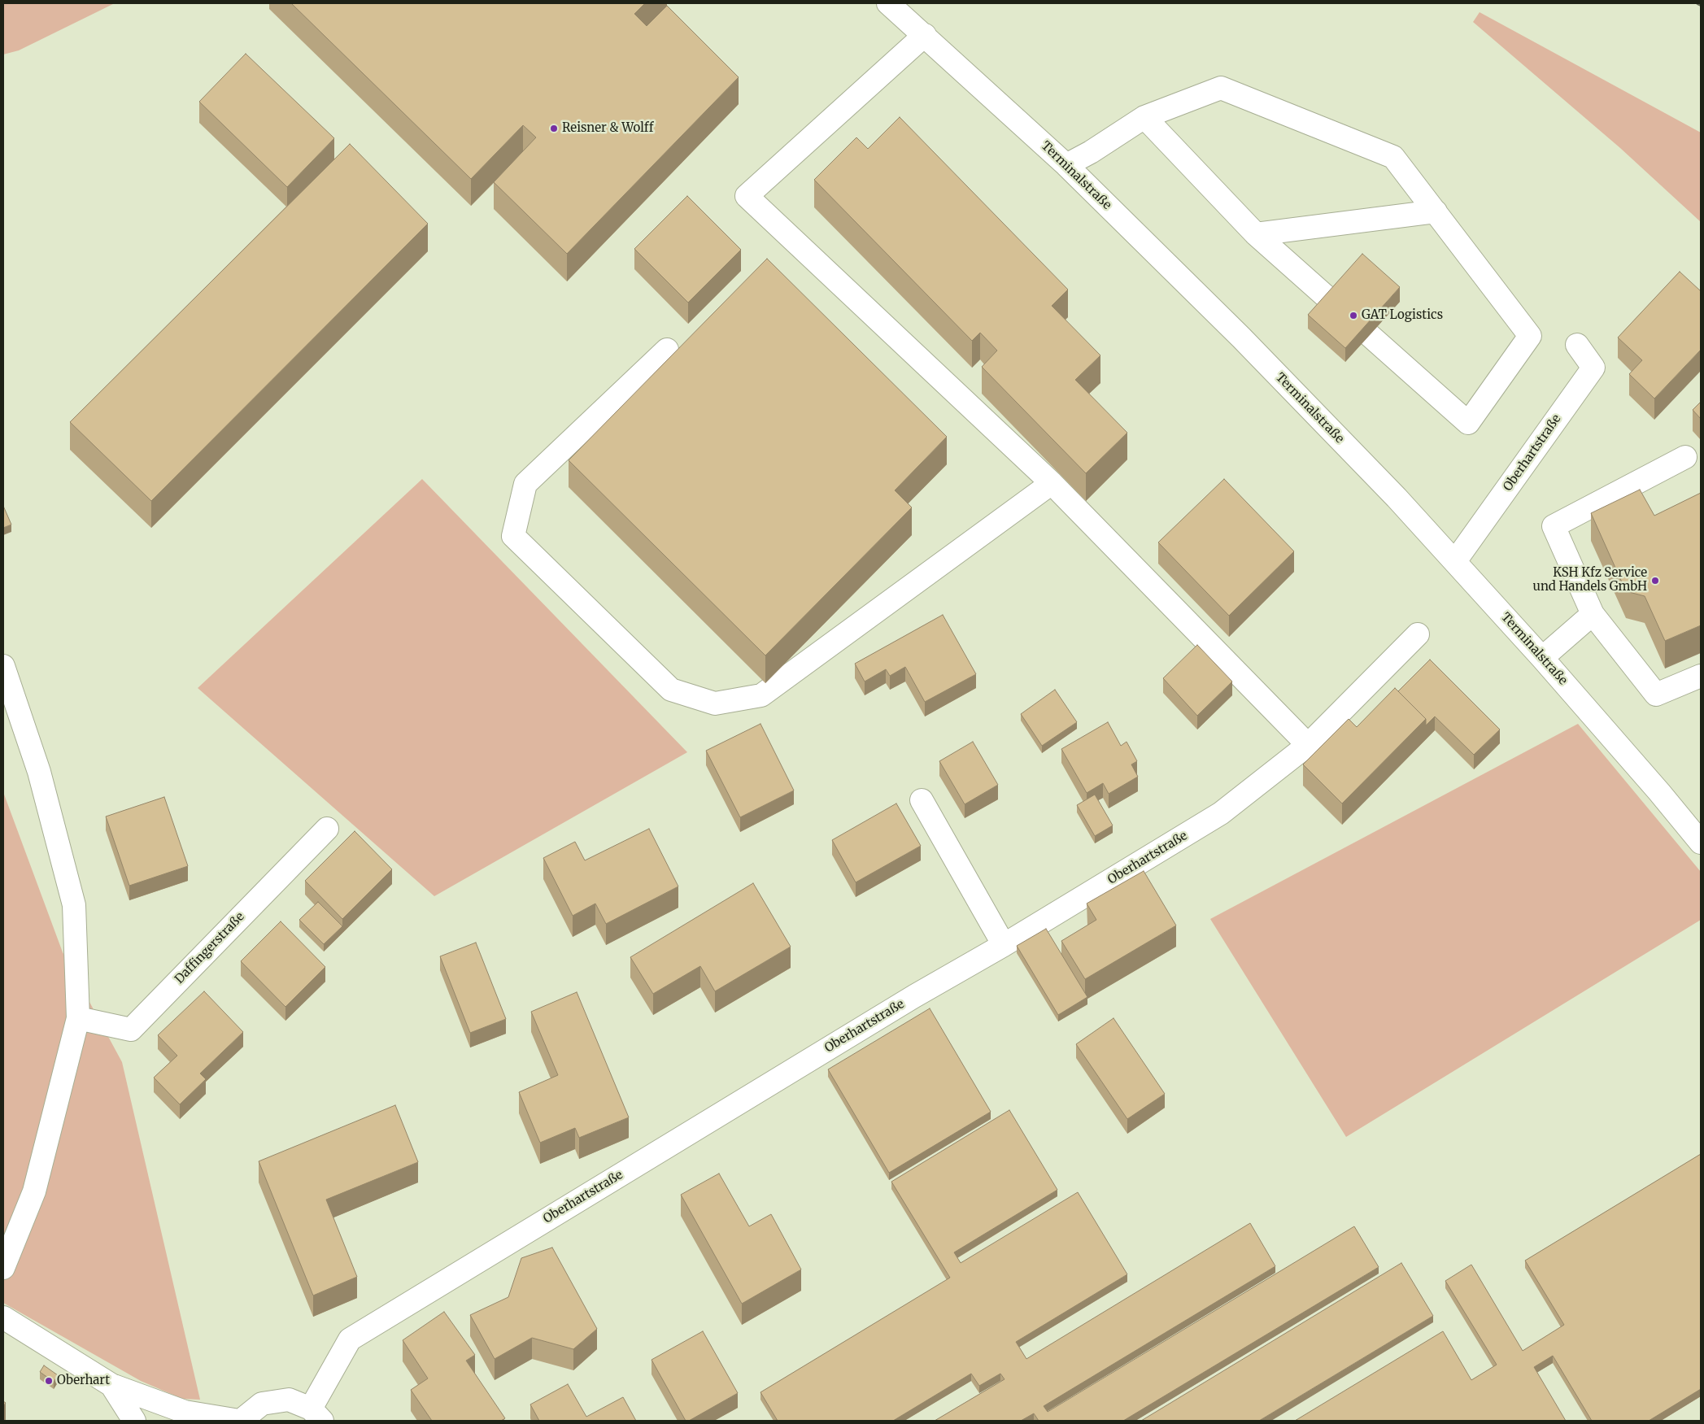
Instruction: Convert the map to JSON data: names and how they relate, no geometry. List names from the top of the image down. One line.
{"streets":{"street":["Terminalstraße","Oberhartstraße","Daffingerstraße"]},"crossings":[["Terminalstraße","Oberhartstraße"]],"places":["Reisner & Wolff","GAT Logistics","KSH Kfz Service und Handels GmbH","Oberhart"]}
